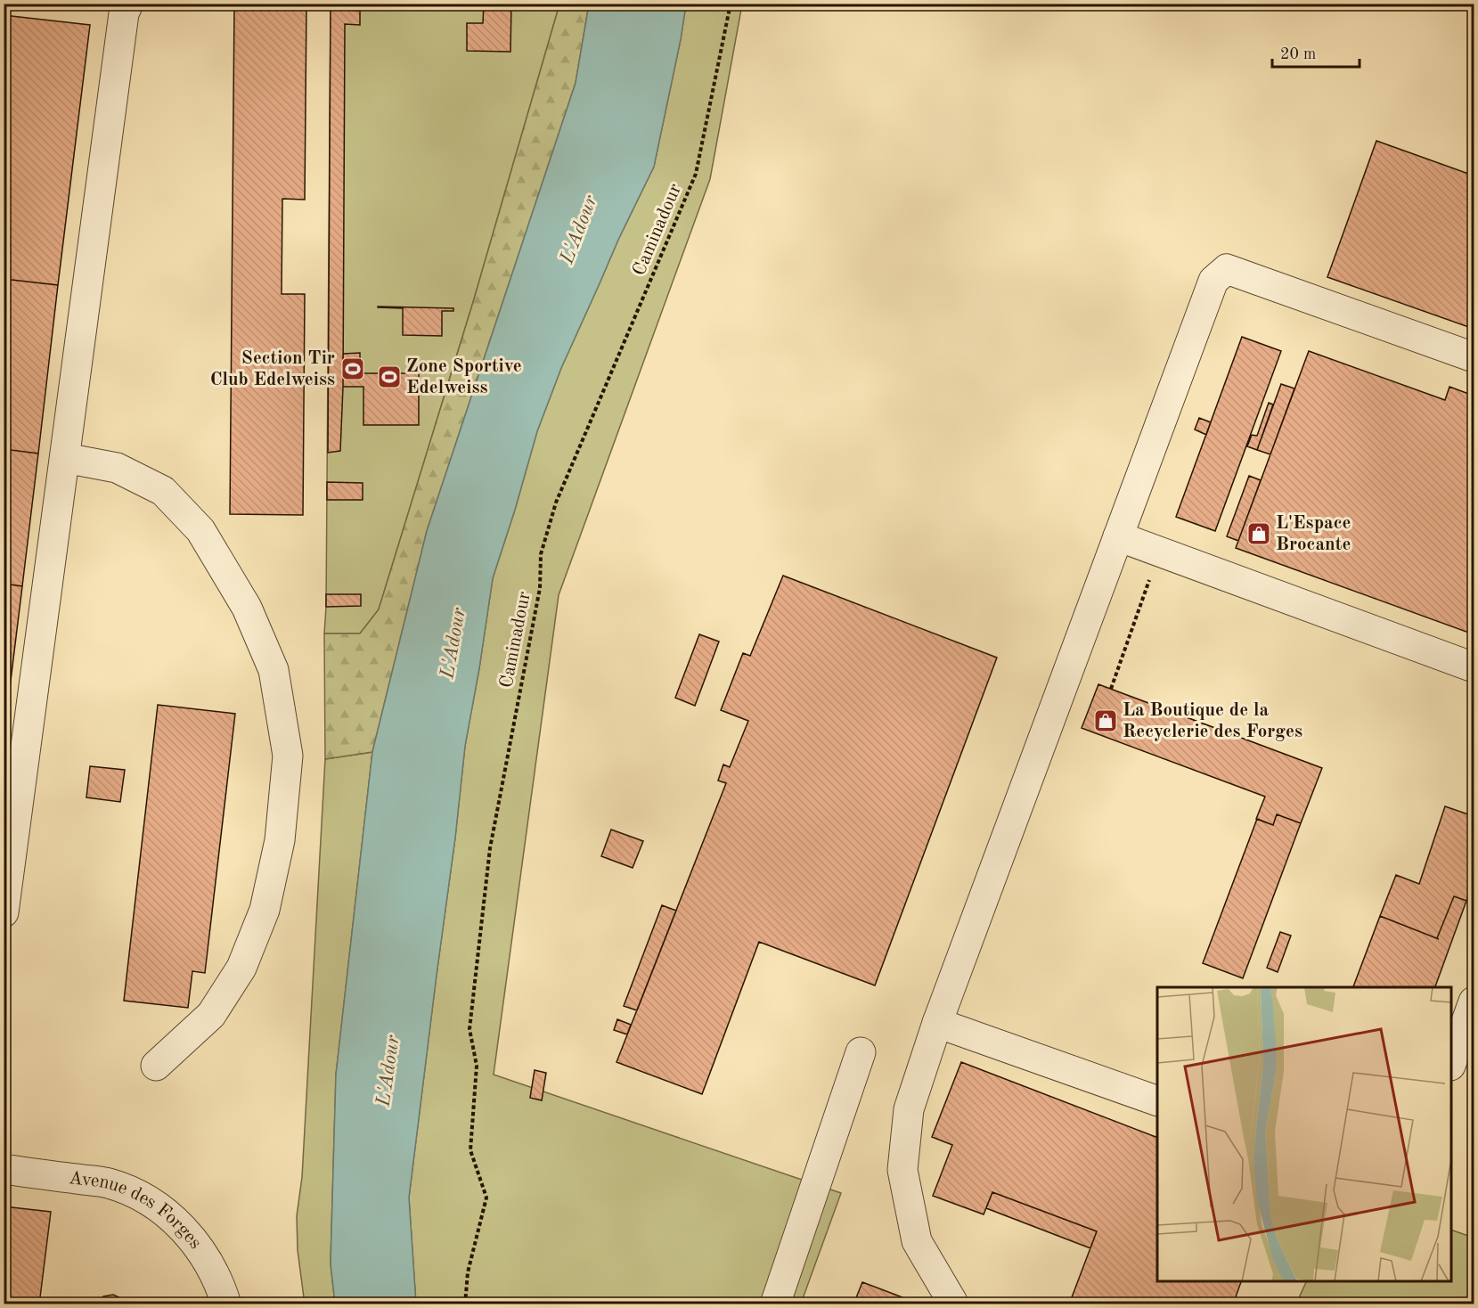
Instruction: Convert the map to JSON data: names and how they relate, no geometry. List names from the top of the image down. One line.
{"streets":{"street":["Avenue des Forges"],"path":["Caminadour"]},"water":["L'Adour"],"places":{"sports":["Section Tir Club Edelweiss","Zone Sportive Edelweiss"],"shop":["L'Espace Brocante","La Boutique de la Recyclerie des Forges"]},"scale_bar":"20 m"}
